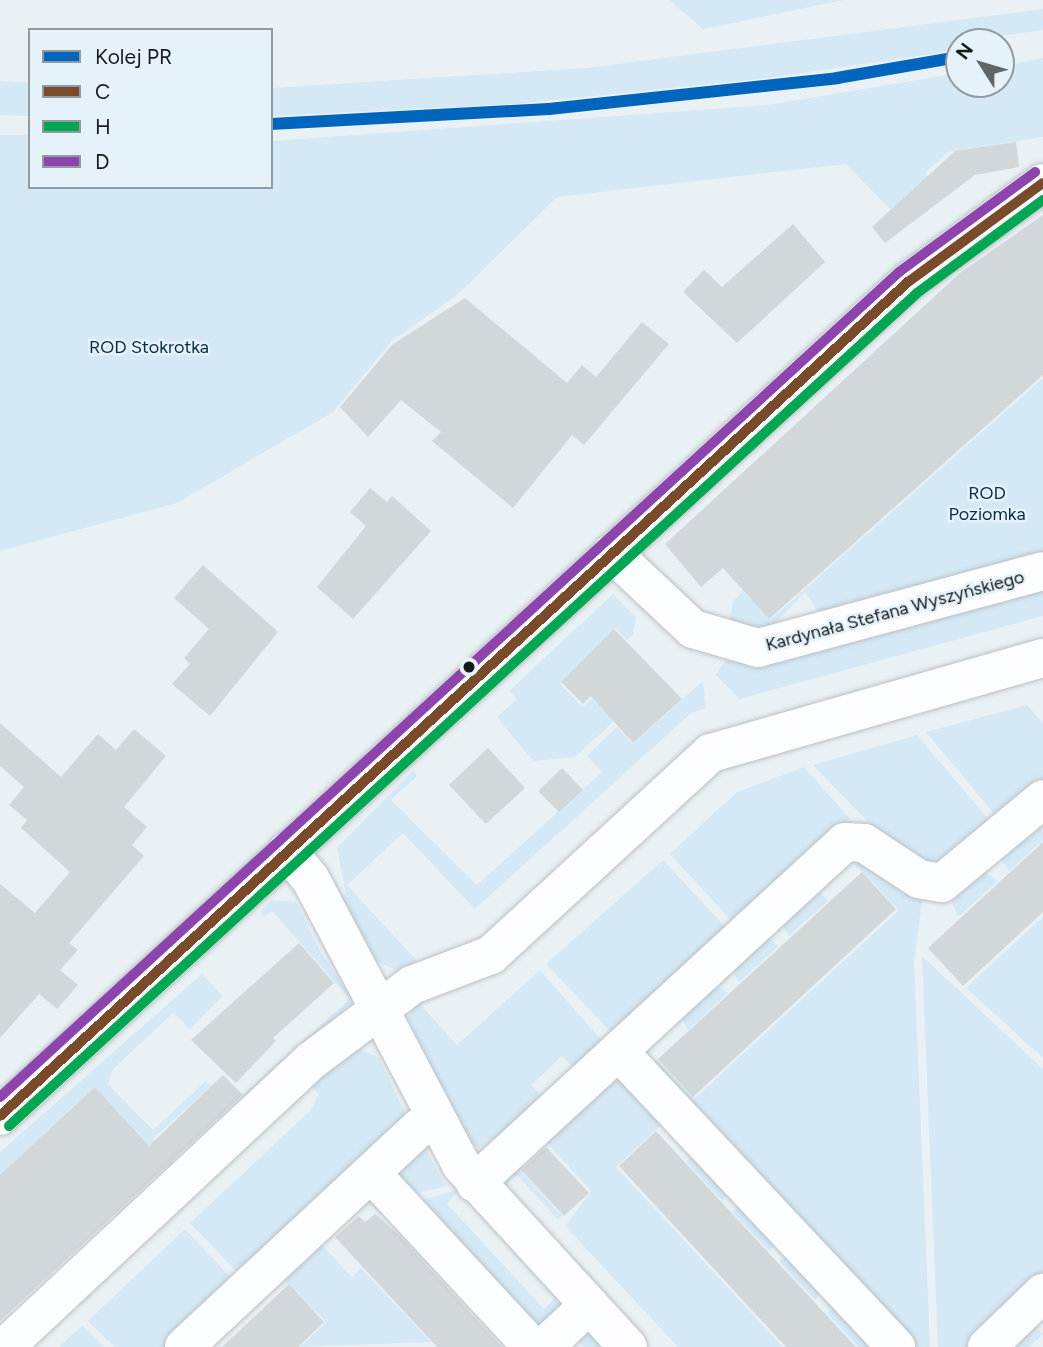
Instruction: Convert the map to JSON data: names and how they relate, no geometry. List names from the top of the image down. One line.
{"streets":{"street":["Kardynała Stefana Wyszyńskiego"]},"parks":["ROD Stokrotka","ROD Poziomka"],"lines":["rail line PR","transit line D","transit line C","transit line H"],"legend":["Kolej PR","C","H","D"],"north":"top left"}
